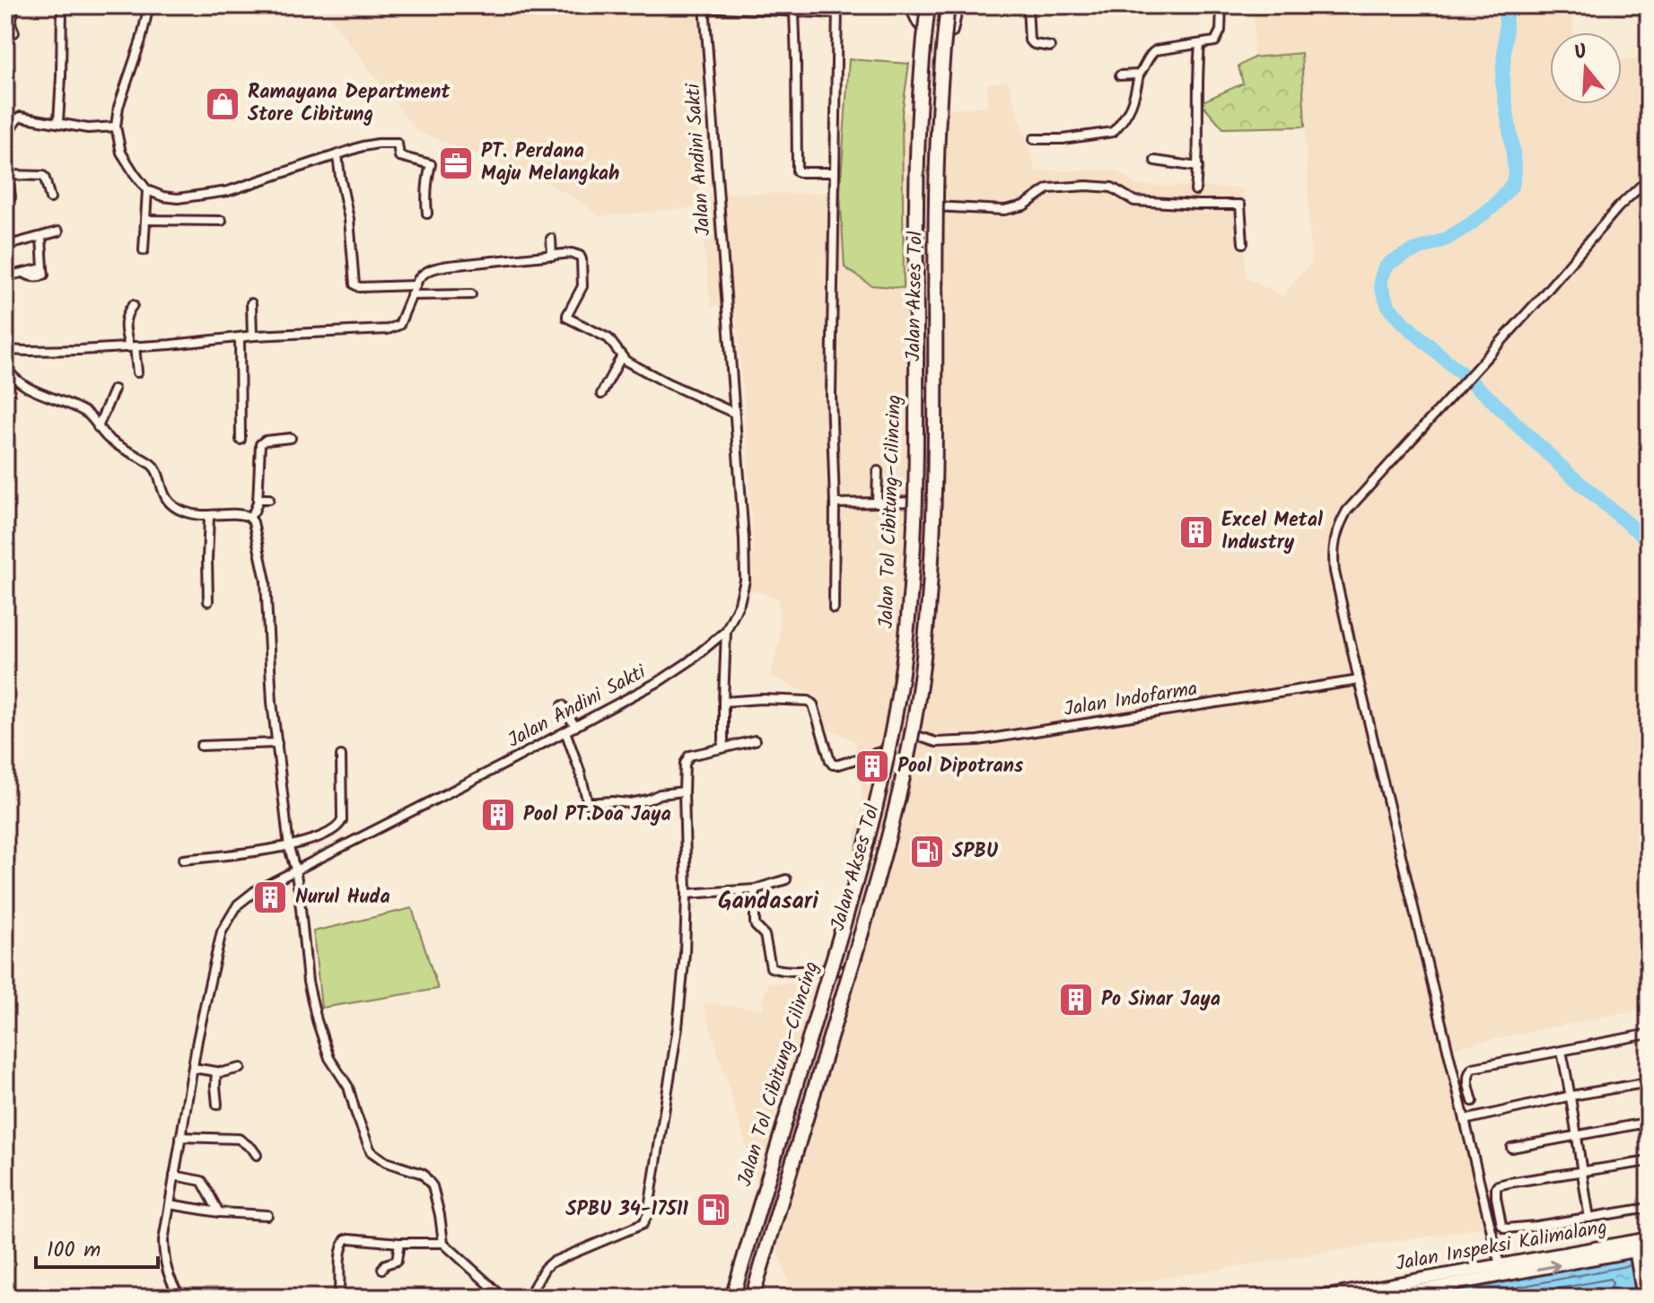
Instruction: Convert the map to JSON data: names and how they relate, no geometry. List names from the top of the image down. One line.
{"streets":{"highway":["Jalan Tol Cibitung–Cilincing"],"main road":["Jalan Akses Tol","Jalan Inspeksi Kalimalang"],"street":["Jalan Andini Sakti","Jalan Indofarma"]},"crossings":[["Jalan Akses Tol","Jalan Tol Cibitung–Cilincing"],["Jalan Akses Tol","Jalan Indofarma"]],"one_way":["Jalan Inspeksi Kalimalang"],"districts":["Gandasari"],"places":{"shop":["Ramayana Department Store Cibitung"],"office":["PT. Perdana Maju Melangkah"],"building":["Excel Metal Industry","Pool Dipotrans","Pool PT.Doa Jaya","Nurul Huda","Po Sinar Jaya"],"fuel station":["SPBU","SPBU 34-17511"]},"scale_bar":"100 m","north":"top"}
